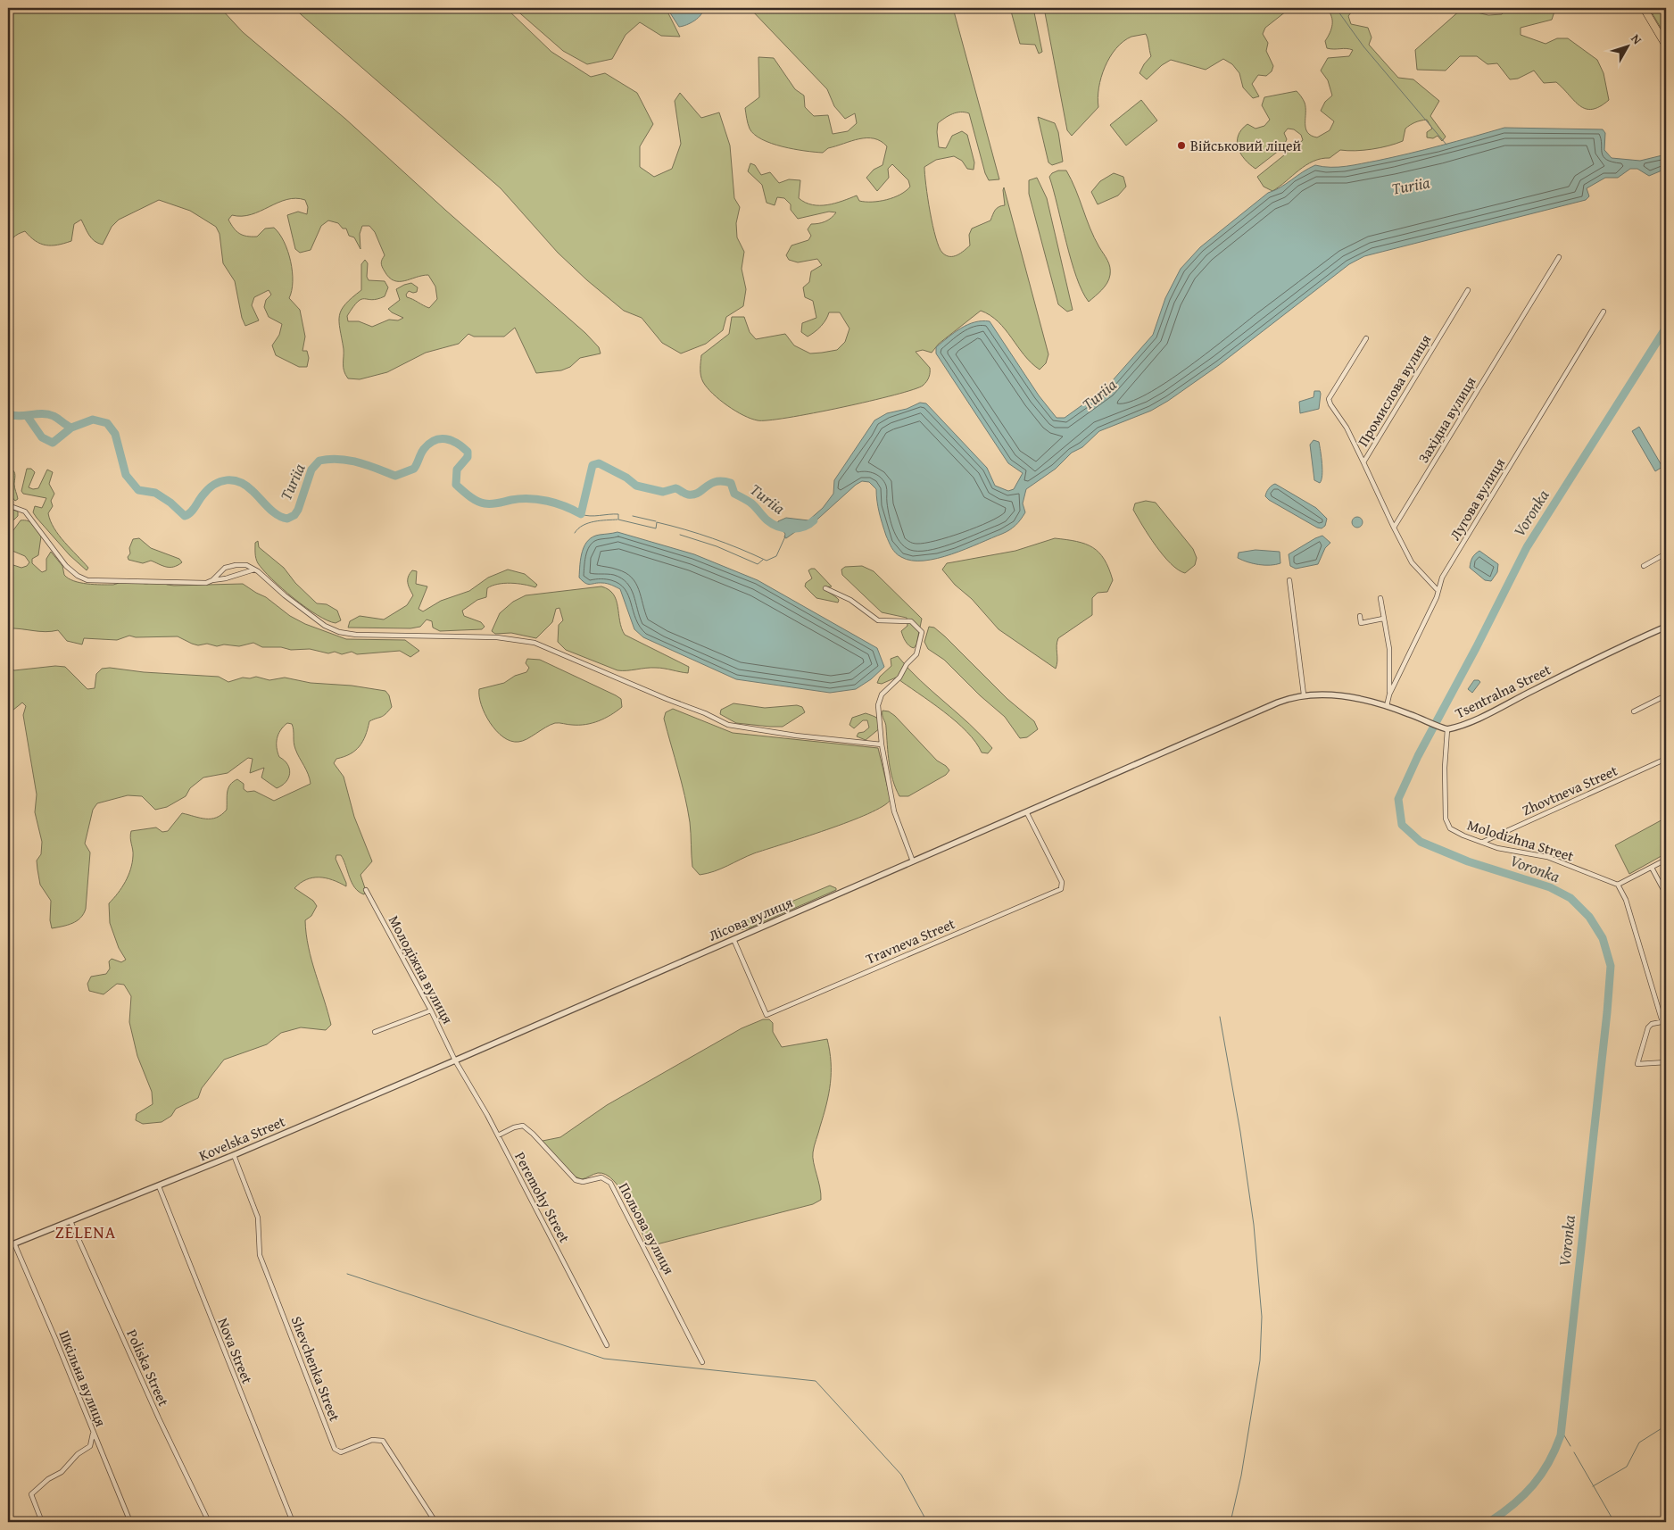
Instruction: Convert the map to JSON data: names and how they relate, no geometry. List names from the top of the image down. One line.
{"streets":{"street":["Промислова вулиця","Західна вулиця","Лугова вулиця","Tsentralna Street","Zhovtneva Street","Molodizhna Street","Лісова вулиця","Travneva Street","Молодіжна вулиця","Kovelska Street","Peremohy Street","Польова вулиця","Nova Street","Poliska Street","Shevchenka Street","Шкільна вулиця"]},"crossings":[["Промислова вулиця","Західна вулиця"],["Лугова вулиця","Tsentralna Street"],["Tsentralna Street","Molodizhna Street"],["Tsentralna Street","Лісова вулиця"],["Tsentralna Street","Travneva Street"],["Zhovtneva Street","Molodizhna Street"],["Лісова вулиця","Travneva Street"],["Лісова вулиця","Kovelska Street"],["Молодіжна вулиця","Kovelska Street"],["Молодіжна вулиця","Peremohy Street"],["Kovelska Street","Peremohy Street"],["Kovelska Street","Nova Street"],["Kovelska Street","Poliska Street"],["Kovelska Street","Shevchenka Street"],["Kovelska Street","Шкільна вулиця"],["Peremohy Street","Польова вулиця"]],"districts":["ZELENA"],"water":["Turiia","Voronka"],"places":["Військовий ліцей"],"north":"top right"}
